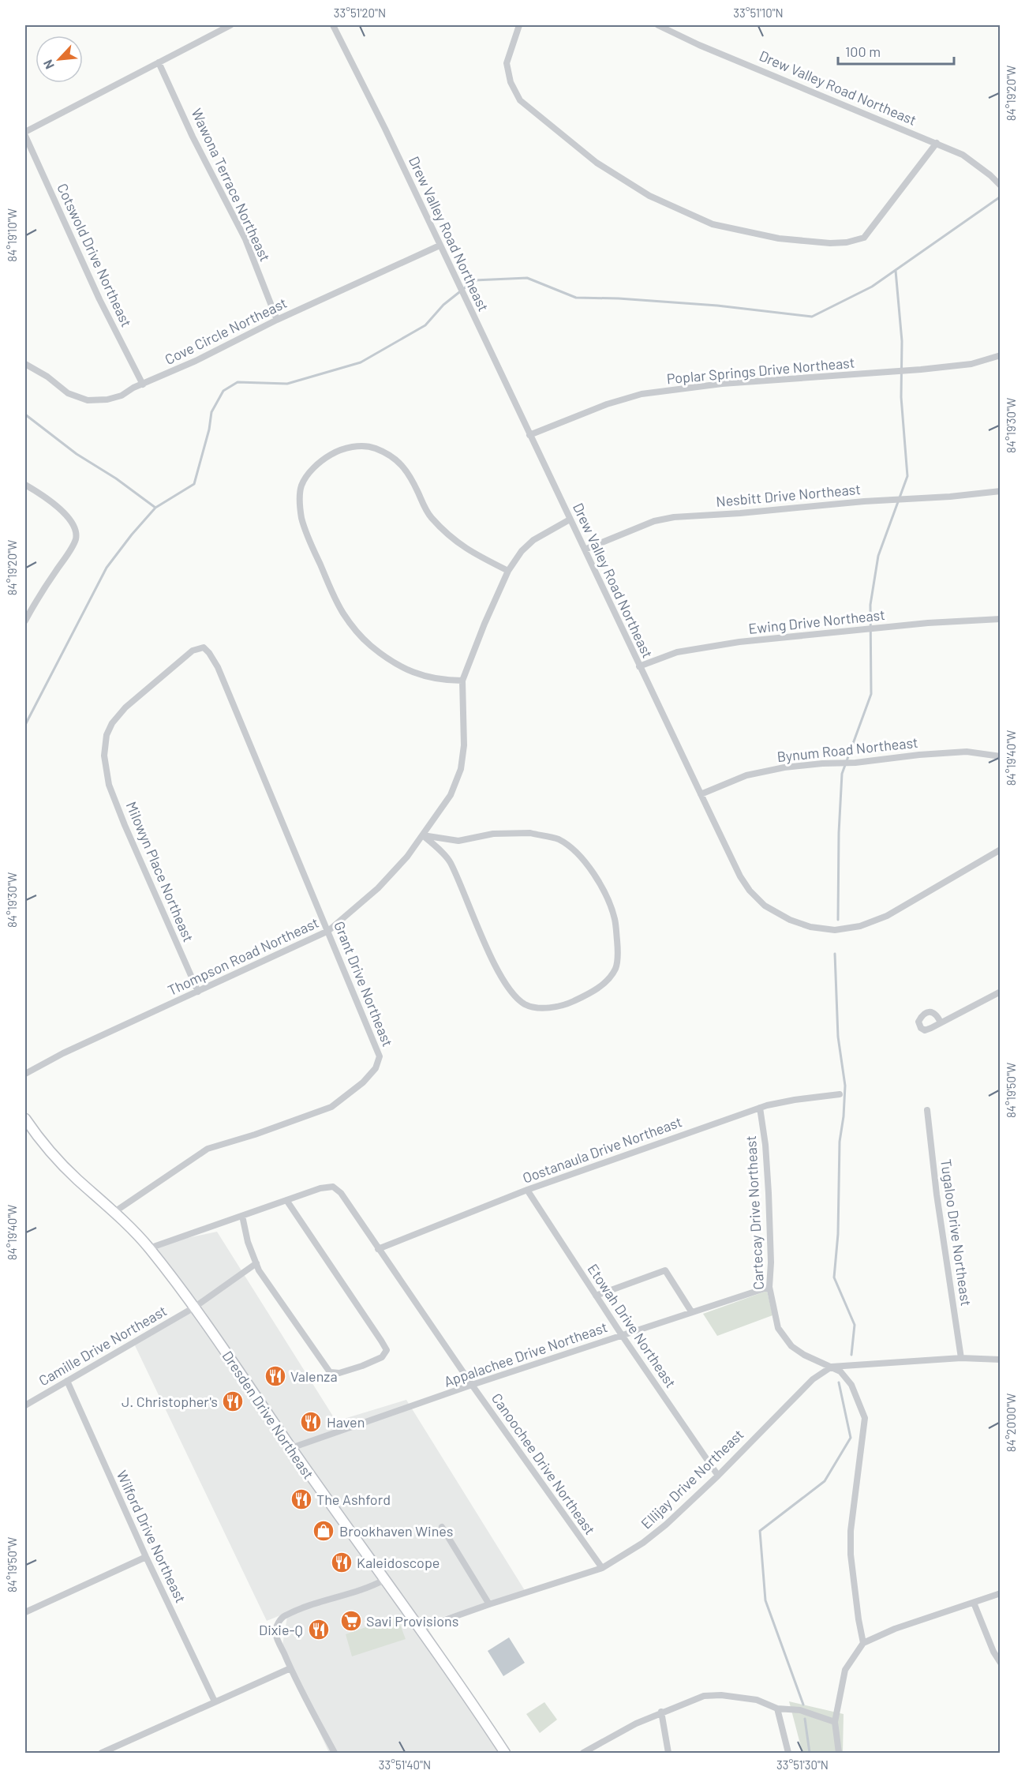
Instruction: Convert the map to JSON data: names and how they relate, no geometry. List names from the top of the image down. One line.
{"streets":{"street":["Drew Valley Road Northeast","Wawona Terrace Northeast","Cotswold Drive Northeast","Cove Circle Northeast","Poplar Springs Drive Northeast","Nesbitt Drive Northeast","Ewing Drive Northeast","Bynum Road Northeast","Milowyn Place Northeast","Thompson Road Northeast","Grant Drive Northeast","Oostanaula Drive Northeast","Cartecay Drive Northeast","Tugaloo Drive Northeast","Etowah Drive Northeast","Camille Drive Northeast","Appalachee Drive Northeast","Dresden Drive Northeast","Canoochee Drive Northeast","Ellijay Drive Northeast","Wilford Drive Northeast"]},"crossings":[["Drew Valley Road Northeast","Cove Circle Northeast"],["Drew Valley Road Northeast","Poplar Springs Drive Northeast"],["Drew Valley Road Northeast","Nesbitt Drive Northeast"],["Drew Valley Road Northeast","Ewing Drive Northeast"],["Drew Valley Road Northeast","Bynum Road Northeast"],["Drew Valley Road Northeast","Thompson Road Northeast"],["Wawona Terrace Northeast","Cove Circle Northeast"],["Cotswold Drive Northeast","Cove Circle Northeast"],["Milowyn Place Northeast","Thompson Road Northeast"],["Milowyn Place Northeast","Grant Drive Northeast"],["Thompson Road Northeast","Grant Drive Northeast"],["Grant Drive Northeast","Dresden Drive Northeast"],["Oostanaula Drive Northeast","Cartecay Drive Northeast"],["Oostanaula Drive Northeast","Etowah Drive Northeast"],["Oostanaula Drive Northeast","Canoochee Drive Northeast"],["Cartecay Drive Northeast","Appalachee Drive Northeast"],["Cartecay Drive Northeast","Ellijay Drive Northeast"],["Etowah Drive Northeast","Appalachee Drive Northeast"],["Etowah Drive Northeast","Ellijay Drive Northeast"],["Camille Drive Northeast","Dresden Drive Northeast"],["Camille Drive Northeast","Wilford Drive Northeast"],["Appalachee Drive Northeast","Dresden Drive Northeast"],["Appalachee Drive Northeast","Canoochee Drive Northeast"],["Dresden Drive Northeast","Ellijay Drive Northeast"],["Canoochee Drive Northeast","Ellijay Drive Northeast"]],"places":{"restaurant":["Valenza","J. Christopher's","Haven","The Ashford","Kaleidoscope","Dixie-Q"],"shop":["Brookhaven Wines"],"supermarket":["Savi Provisions"]},"scale_bar":"100 m","north":"bottom left","coordinates":["33°51'20\"N","33°51'10\"N","84°19'20\"W","84°19'10\"W","84°19'30\"W","84°19'40\"W","84°19'50\"W","84°20'00\"W","33°51'40\"N","33°51'30\"N"]}
